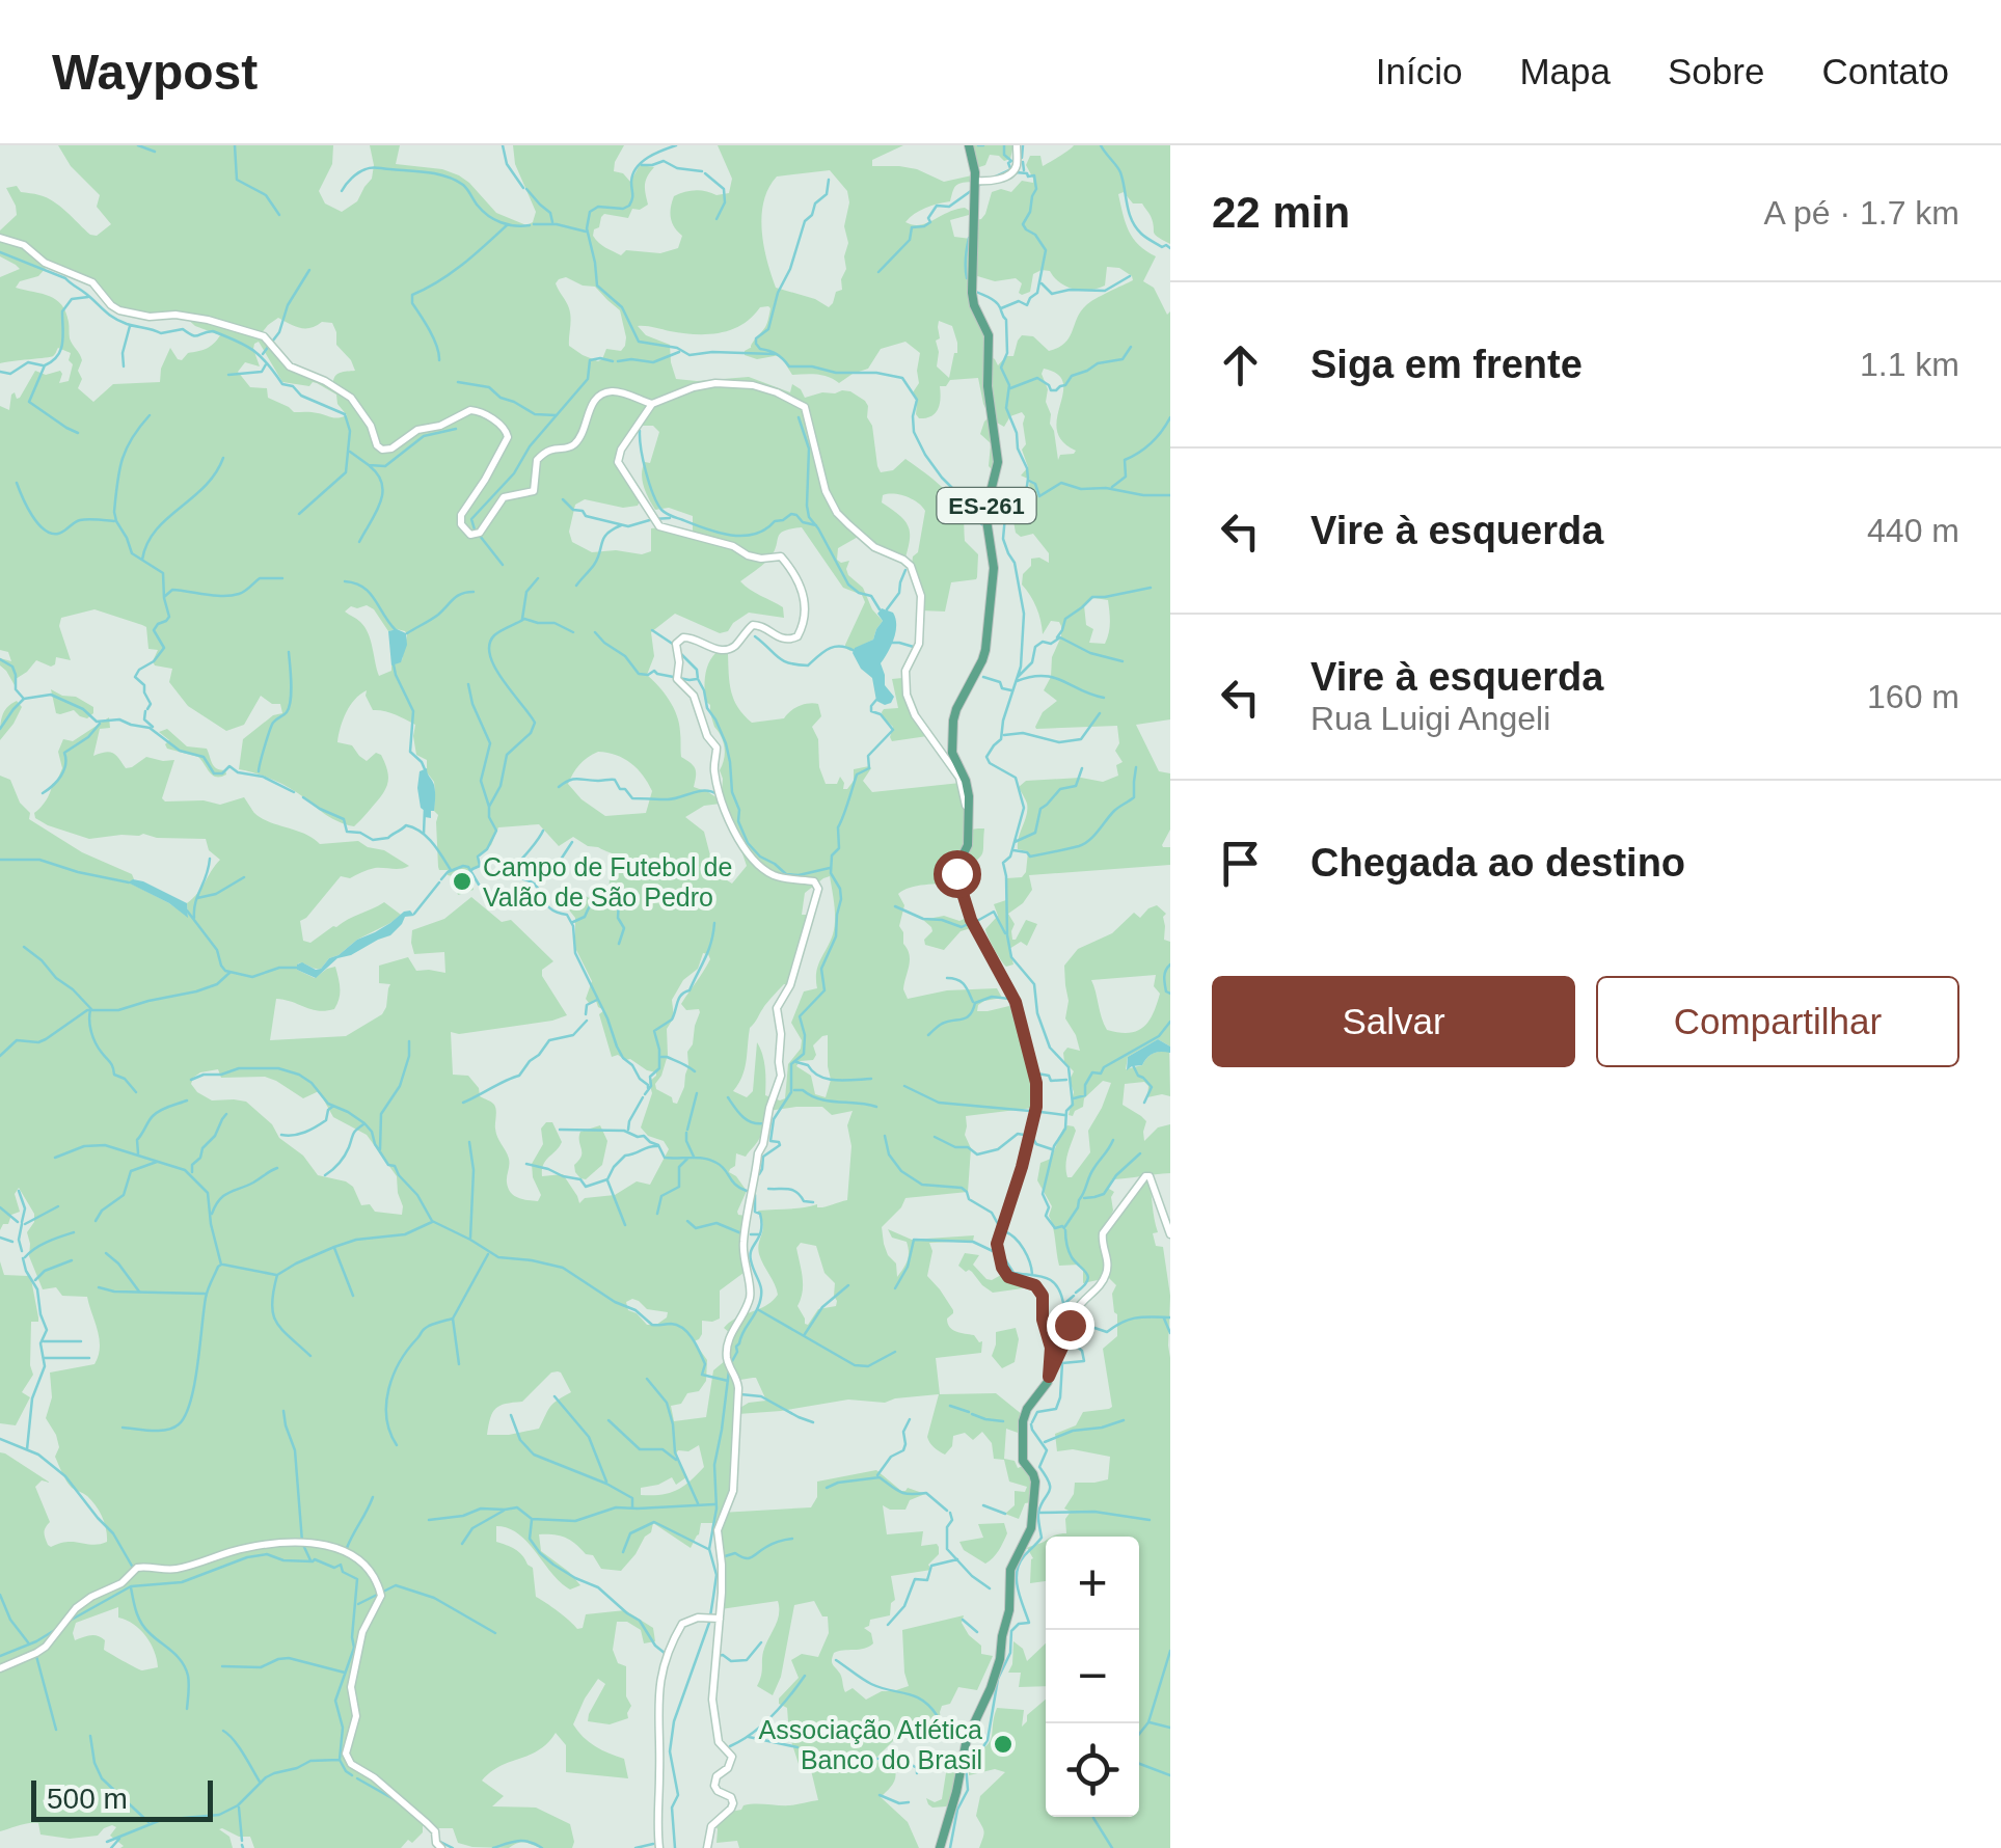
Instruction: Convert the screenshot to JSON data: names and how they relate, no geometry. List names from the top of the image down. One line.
{"streets":{"main road":["ES-261"]},"places":["Campo de Futebol de Valão de São Pedro","Associação Atlética Banco do Brasil"],"scale_bar":"500 m","page":{"header":"Waypost","nav":["Início","Mapa","Sobre","Contato"],"heading":["22 min","A pé · 1.7 km"],"list":[["Siga em frente","1.1 km"],["Vire à esquerda","440 m"],["Vire à esquerda","Rua Luigi Angeli","160 m"],"Chegada ao destino"],"buttons":["Salvar","Compartilhar"],"map_buttons":["+","−"],"scale":"500 m"}}
